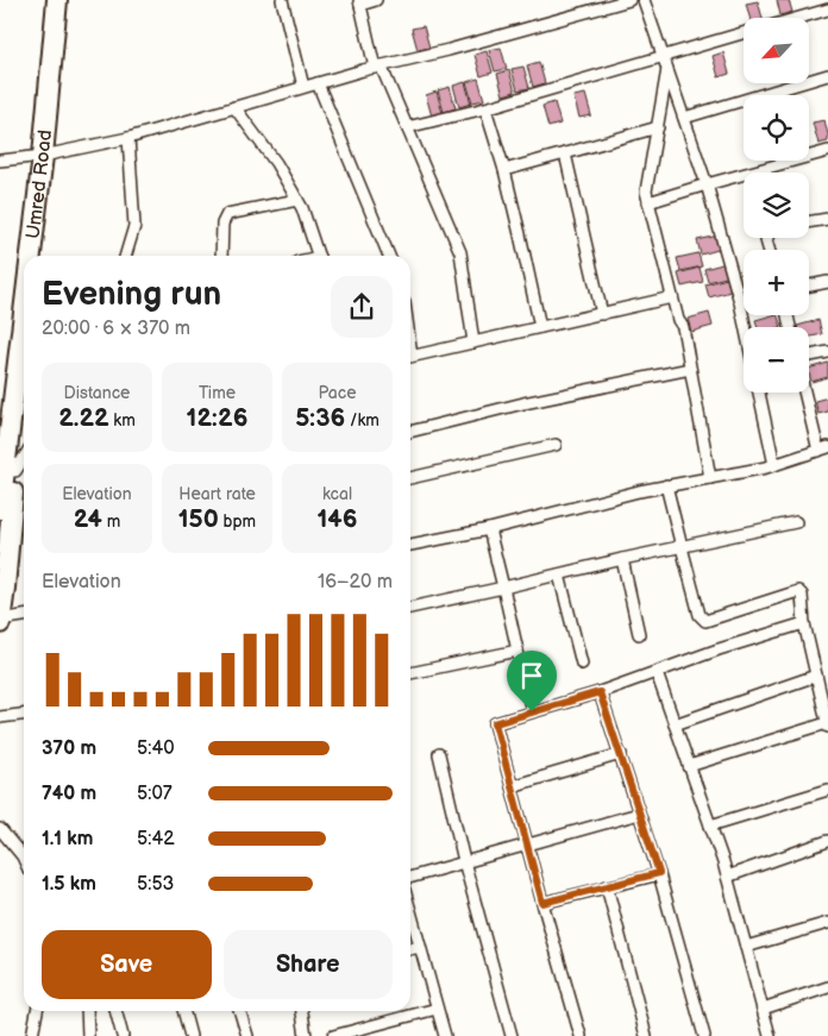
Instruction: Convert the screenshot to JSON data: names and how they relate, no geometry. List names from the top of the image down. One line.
{"streets":{"highway":["Umred Road"]},"north":"bottom left","page":{"map_buttons":["+","−"],"heading":["Evening run","20:00 · 6 × 370 m"],"stats":[["Distance","2.22 km"],["Time","12:26"],["Pace","5:36 /km"],["Elevation","24 m"],["Heart rate","150 bpm"],["kcal","146"]],"chart":["Elevation","16–20 m"],"list":[{"name":"370 m","note":"5:40"},{"name":"740 m","note":"5:07"},{"name":"1.1 km","note":"5:42"},{"name":"1.5 km","note":"5:53"}],"buttons":["Save","Share"]}}
